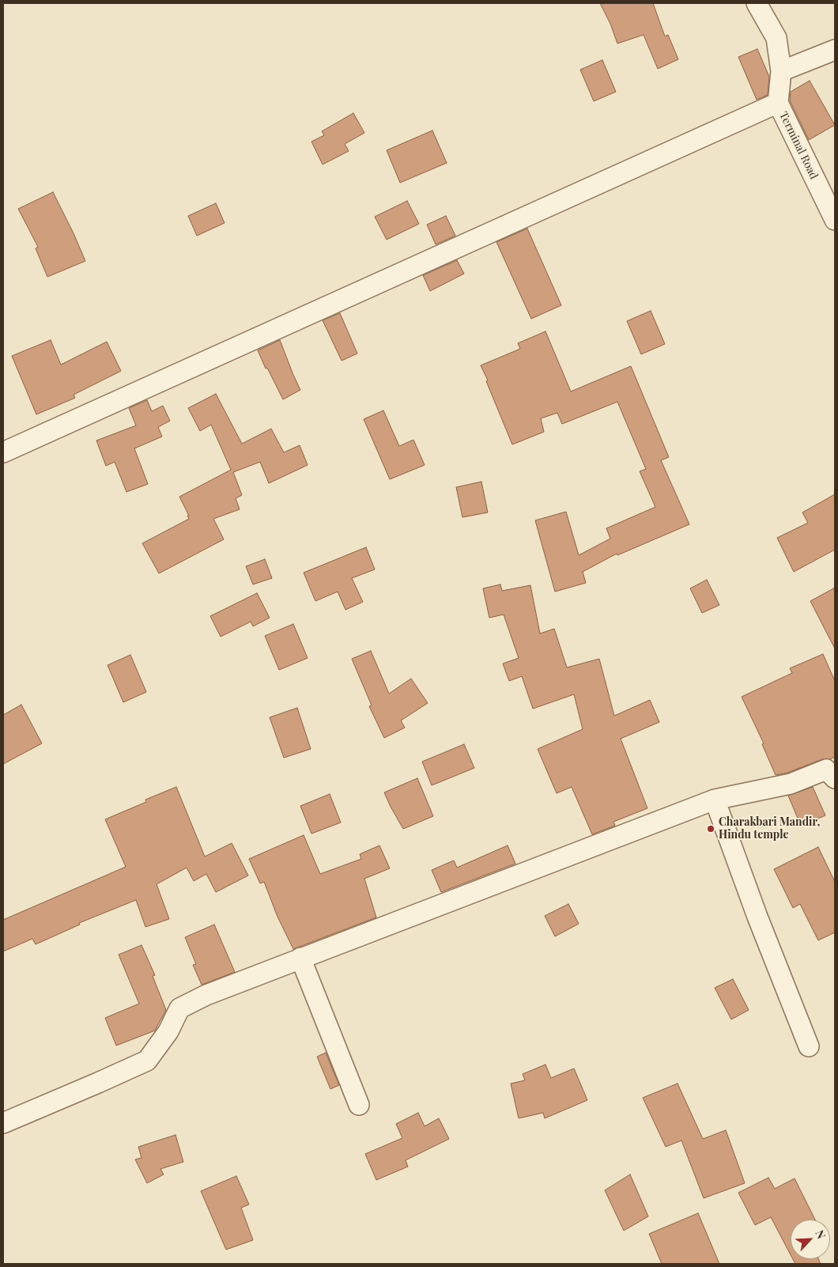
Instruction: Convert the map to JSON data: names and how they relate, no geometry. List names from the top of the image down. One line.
{"streets":{"street":["Terminal Road"]},"places":["Charakbari Mandir, Hindu temple"],"north":"top right"}
